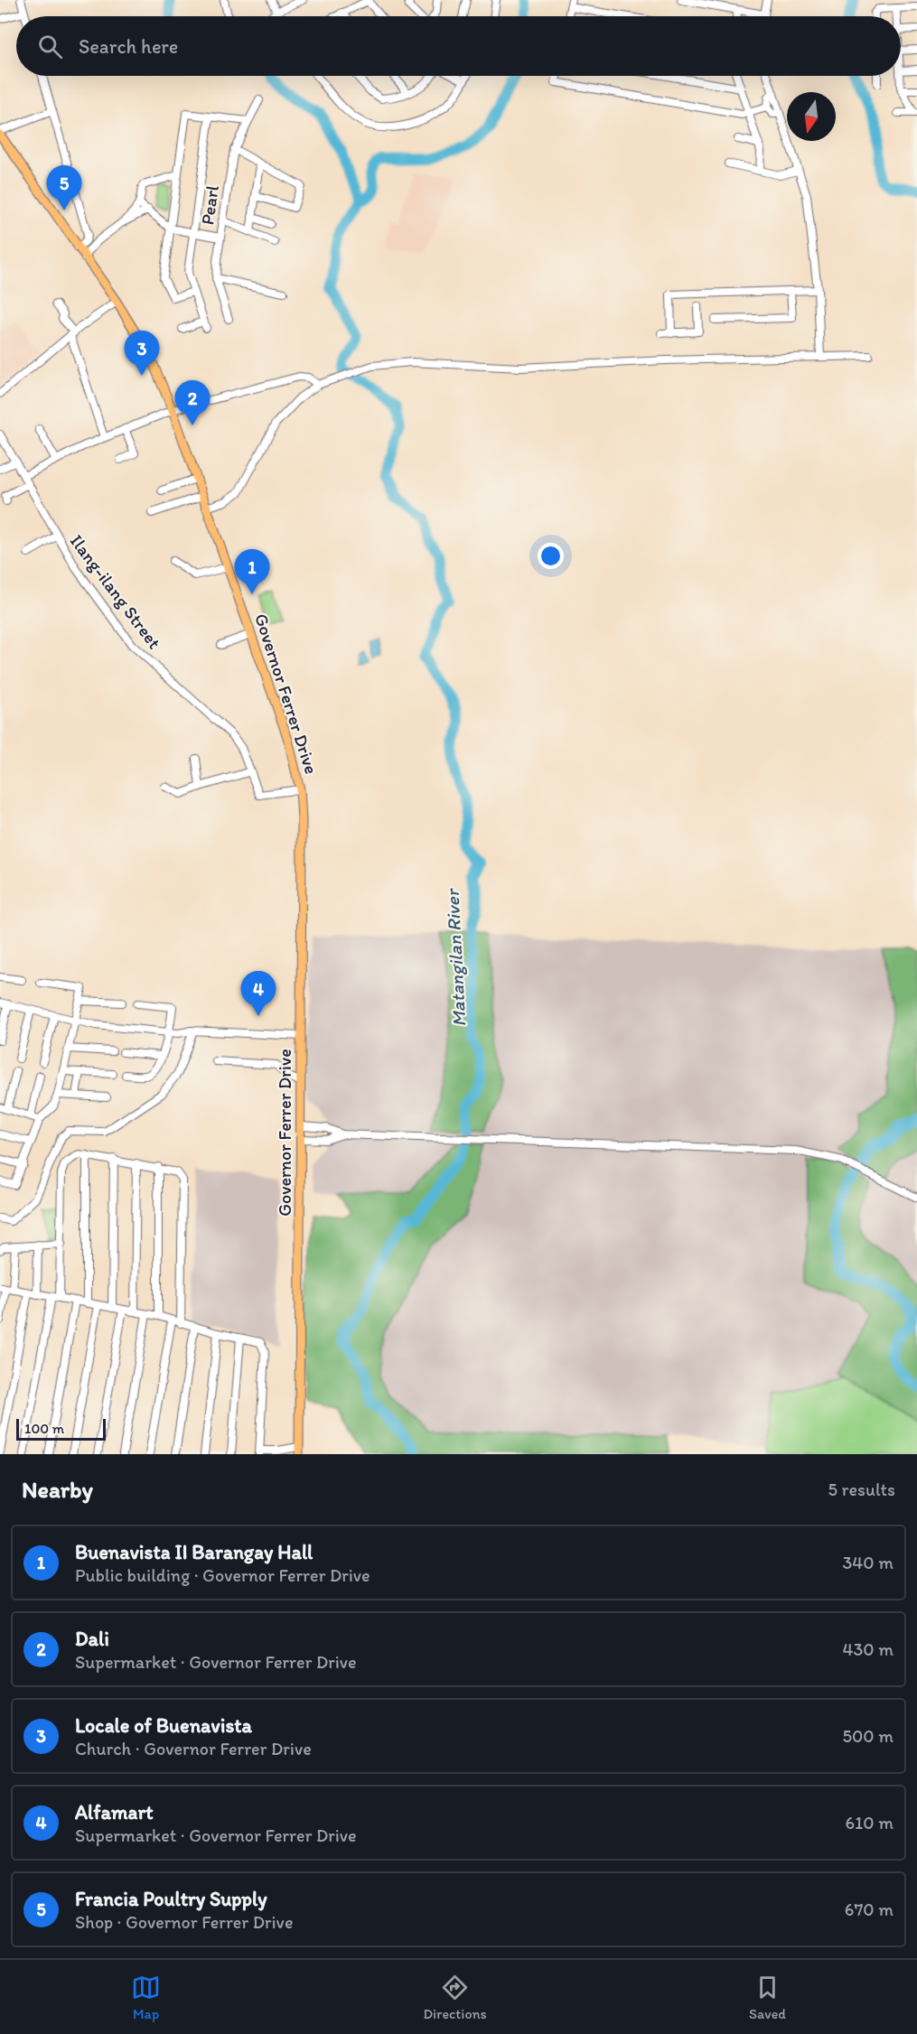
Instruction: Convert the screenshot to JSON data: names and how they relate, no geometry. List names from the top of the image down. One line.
{"streets":{"main road":["Governor Ferrer Drive"],"street":["Pearl","Ilang-ilang Street"]},"crossings":[["Ilang-ilang Street","Governor Ferrer Drive"]],"water":["Matangilan River"],"scale_bar":"100 m","north":"bottom","page":{"search":"Search here","pins":["5","3","2","1","4"],"scale":"100 m","heading":["Nearby","5 results"],"list":[{"mark":"1","name":"Buenavista II Barangay Hall","note":"Public building · Governor Ferrer Drive","value":"340 m"},{"mark":"2","name":"Dali","note":"Supermarket · Governor Ferrer Drive","value":"430 m"},{"mark":"3","name":"Locale of Buenavista","note":"Church · Governor Ferrer Drive","value":"500 m"},{"mark":"4","name":"Alfamart","note":"Supermarket · Governor Ferrer Drive","value":"610 m"},{"mark":"5","name":"Francia Poultry Supply","note":"Shop · Governor Ferrer Drive","value":"670 m"}],"nav":["Map","Directions","Saved"]}}
